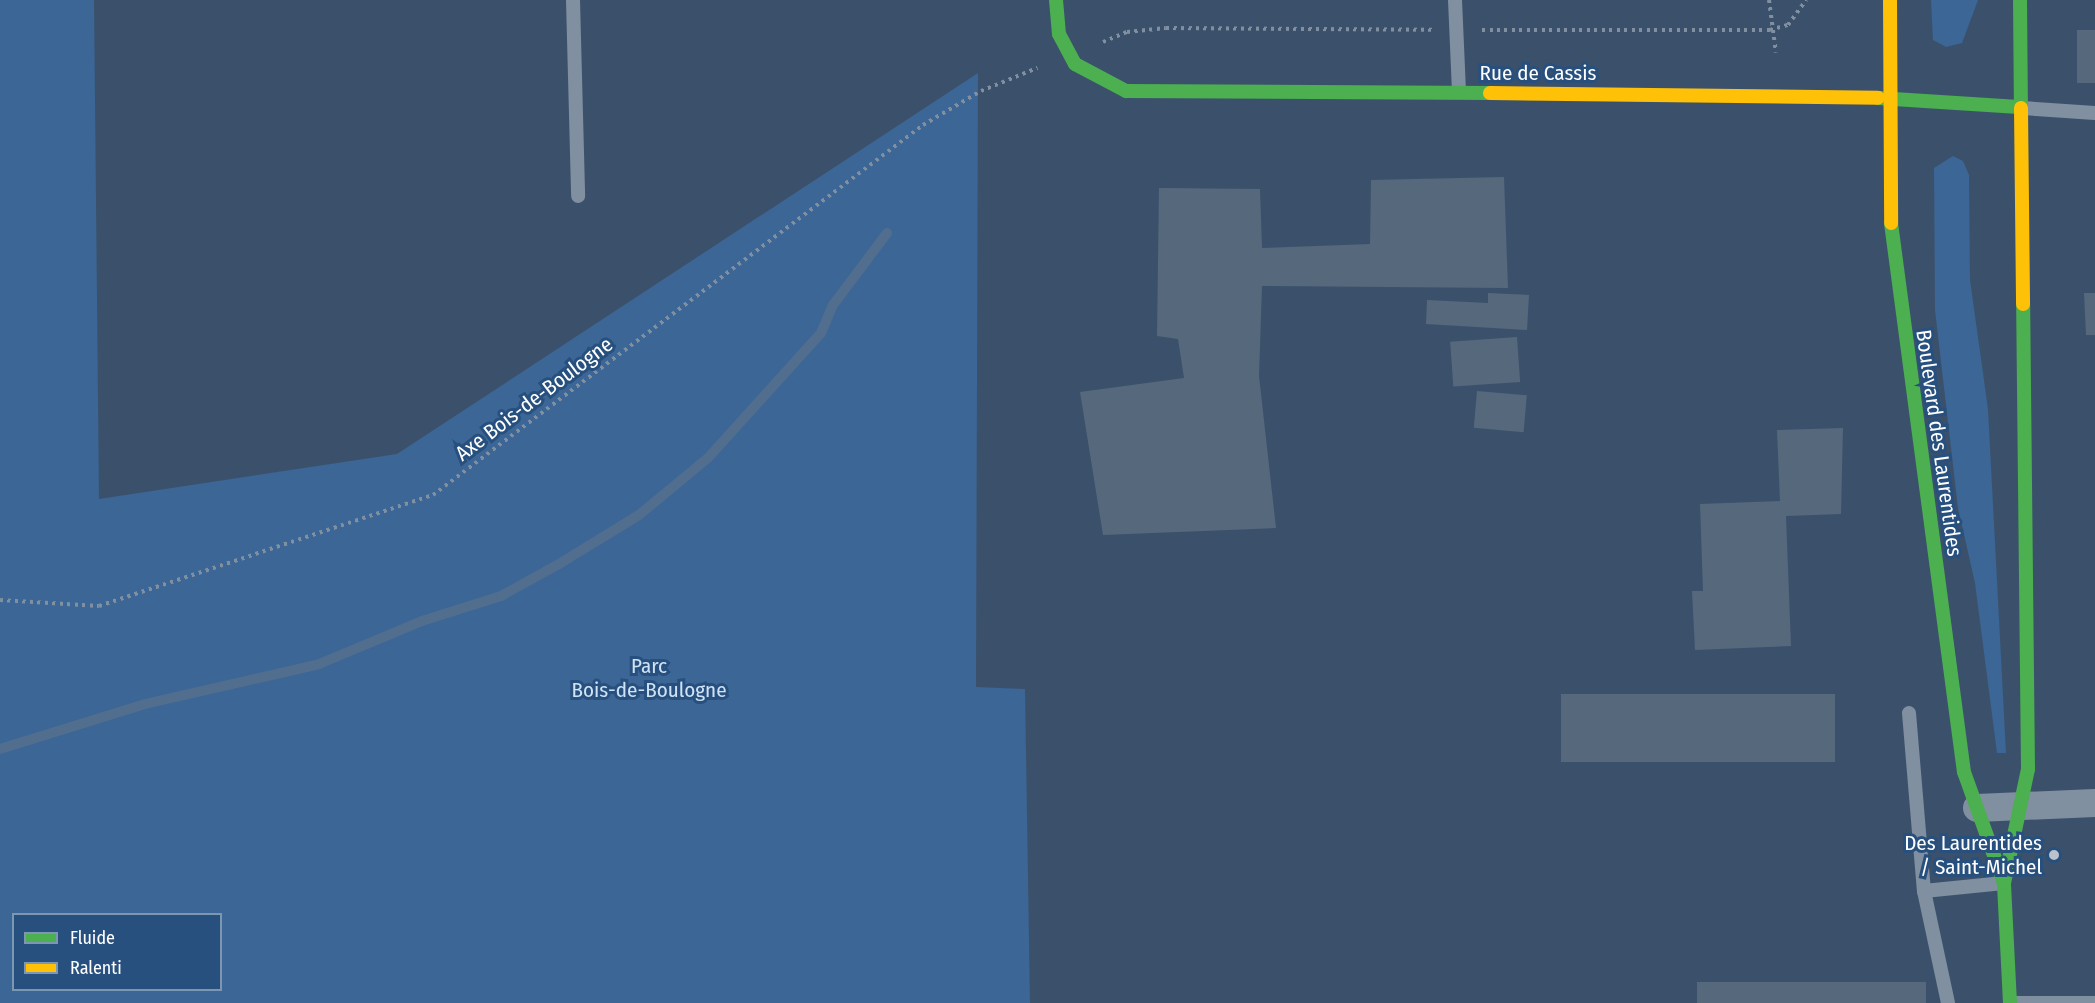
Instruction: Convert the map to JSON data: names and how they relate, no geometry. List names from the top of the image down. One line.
{"streets":{"main road":["Rue de Cassis","Boulevard des Laurentides"],"path":["Axe Bois-de-Boulogne"]},"crossings":[["Rue de Cassis","Boulevard des Laurentides"]],"parks":["Parc Bois-de-Boulogne"],"places":["Des Laurentides / Saint-Michel"],"legend":["Fluide","Ralenti"]}
